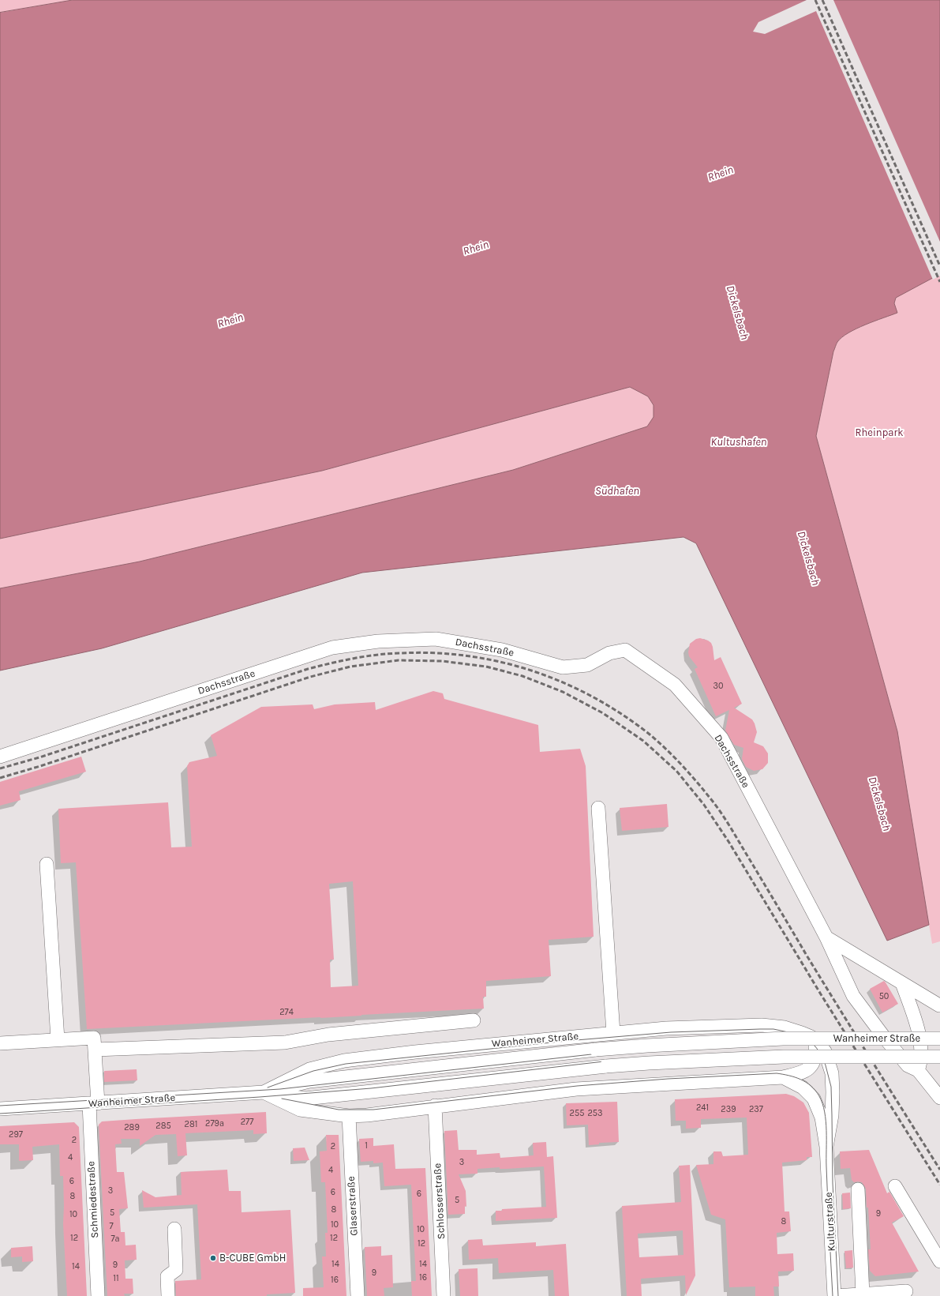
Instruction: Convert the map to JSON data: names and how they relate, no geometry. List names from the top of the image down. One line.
{"streets":{"street":["Dachsstraße","Wanheimer Straße","Schmiedestraße","Schlosserstraße","Glaserstraße","Kulturstraße"]},"crossings":[["Wanheimer Straße","Schmiedestraße"],["Wanheimer Straße","Schlosserstraße"],["Wanheimer Straße","Glaserstraße"],["Wanheimer Straße","Kulturstraße"]],"water":["Rhein","Dickelsbach","Kultushafen","Südhafen"],"parks":["Rheinpark"],"places":["B-CUBE GmbH"],"house_numbers":["30","50","274","241","239","237","255","253","277","279a","281","285","289","297","2","1","2","4","3","4","6","3","6","6","8","5","8","5","9","10","8","10","7","10","12","12","7a","12","14","14","9","14","9","16","11","16"]}
